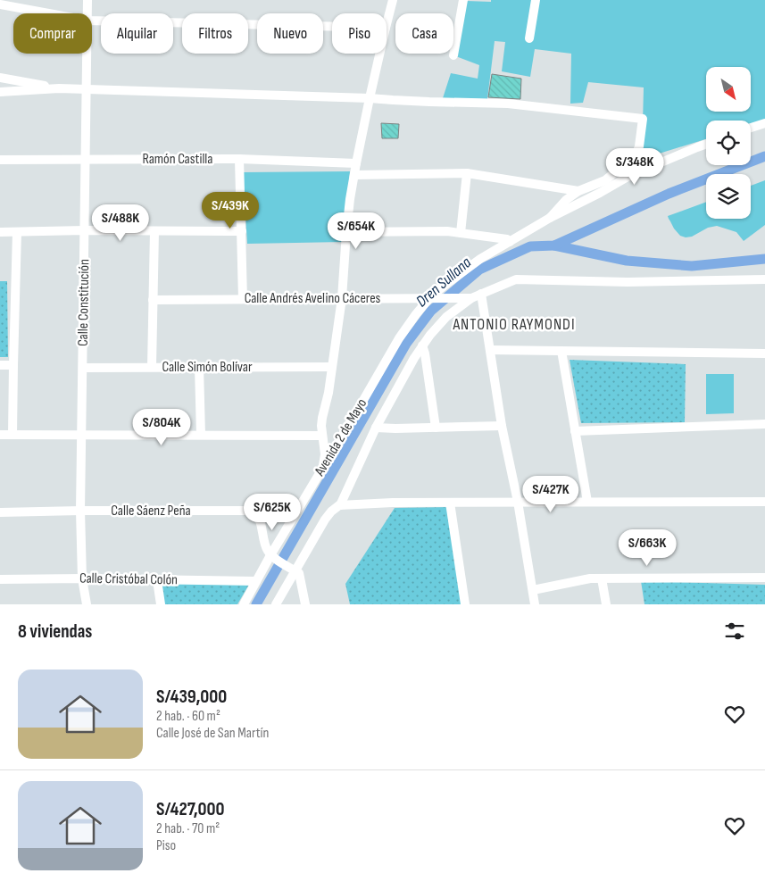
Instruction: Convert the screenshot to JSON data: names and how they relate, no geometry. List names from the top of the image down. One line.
{"streets":{"street":["Ramón Castilla","Calle Andrés Avelino Cáceres","Calle Constitución","Calle Simón Bolívar","Avenida 2 de Mayo","Calle Sáenz Peña","Calle Cristóbal Colón"]},"crossings":[["Ramón Castilla","Calle Constitución"],["Calle Andrés Avelino Cáceres","Avenida 2 de Mayo"],["Calle Constitución","Calle Simón Bolívar"],["Calle Constitución","Calle Sáenz Peña"],["Calle Constitución","Calle Cristóbal Colón"],["Avenida 2 de Mayo","Calle Sáenz Peña"],["Avenida 2 de Mayo","Calle Cristóbal Colón"]],"districts":["ANTONIO RAYMONDI"],"water":["Dren Sullana"],"north":"bottom right","page":{"chip":["Comprar","Alquilar","Filtros","Nuevo","Piso","Casa"],"price":["S/348K","S/439K","S/488K","S/654K","S/804K","S/427K","S/625K","S/663K"],"heading":"8 viviendas","list":[{"name":"S/439,000","note":"2 hab. · 60 m² · Calle José de San Martín"},{"name":"S/427,000","note":"2 hab. · 70 m² · Piso"}]}}
